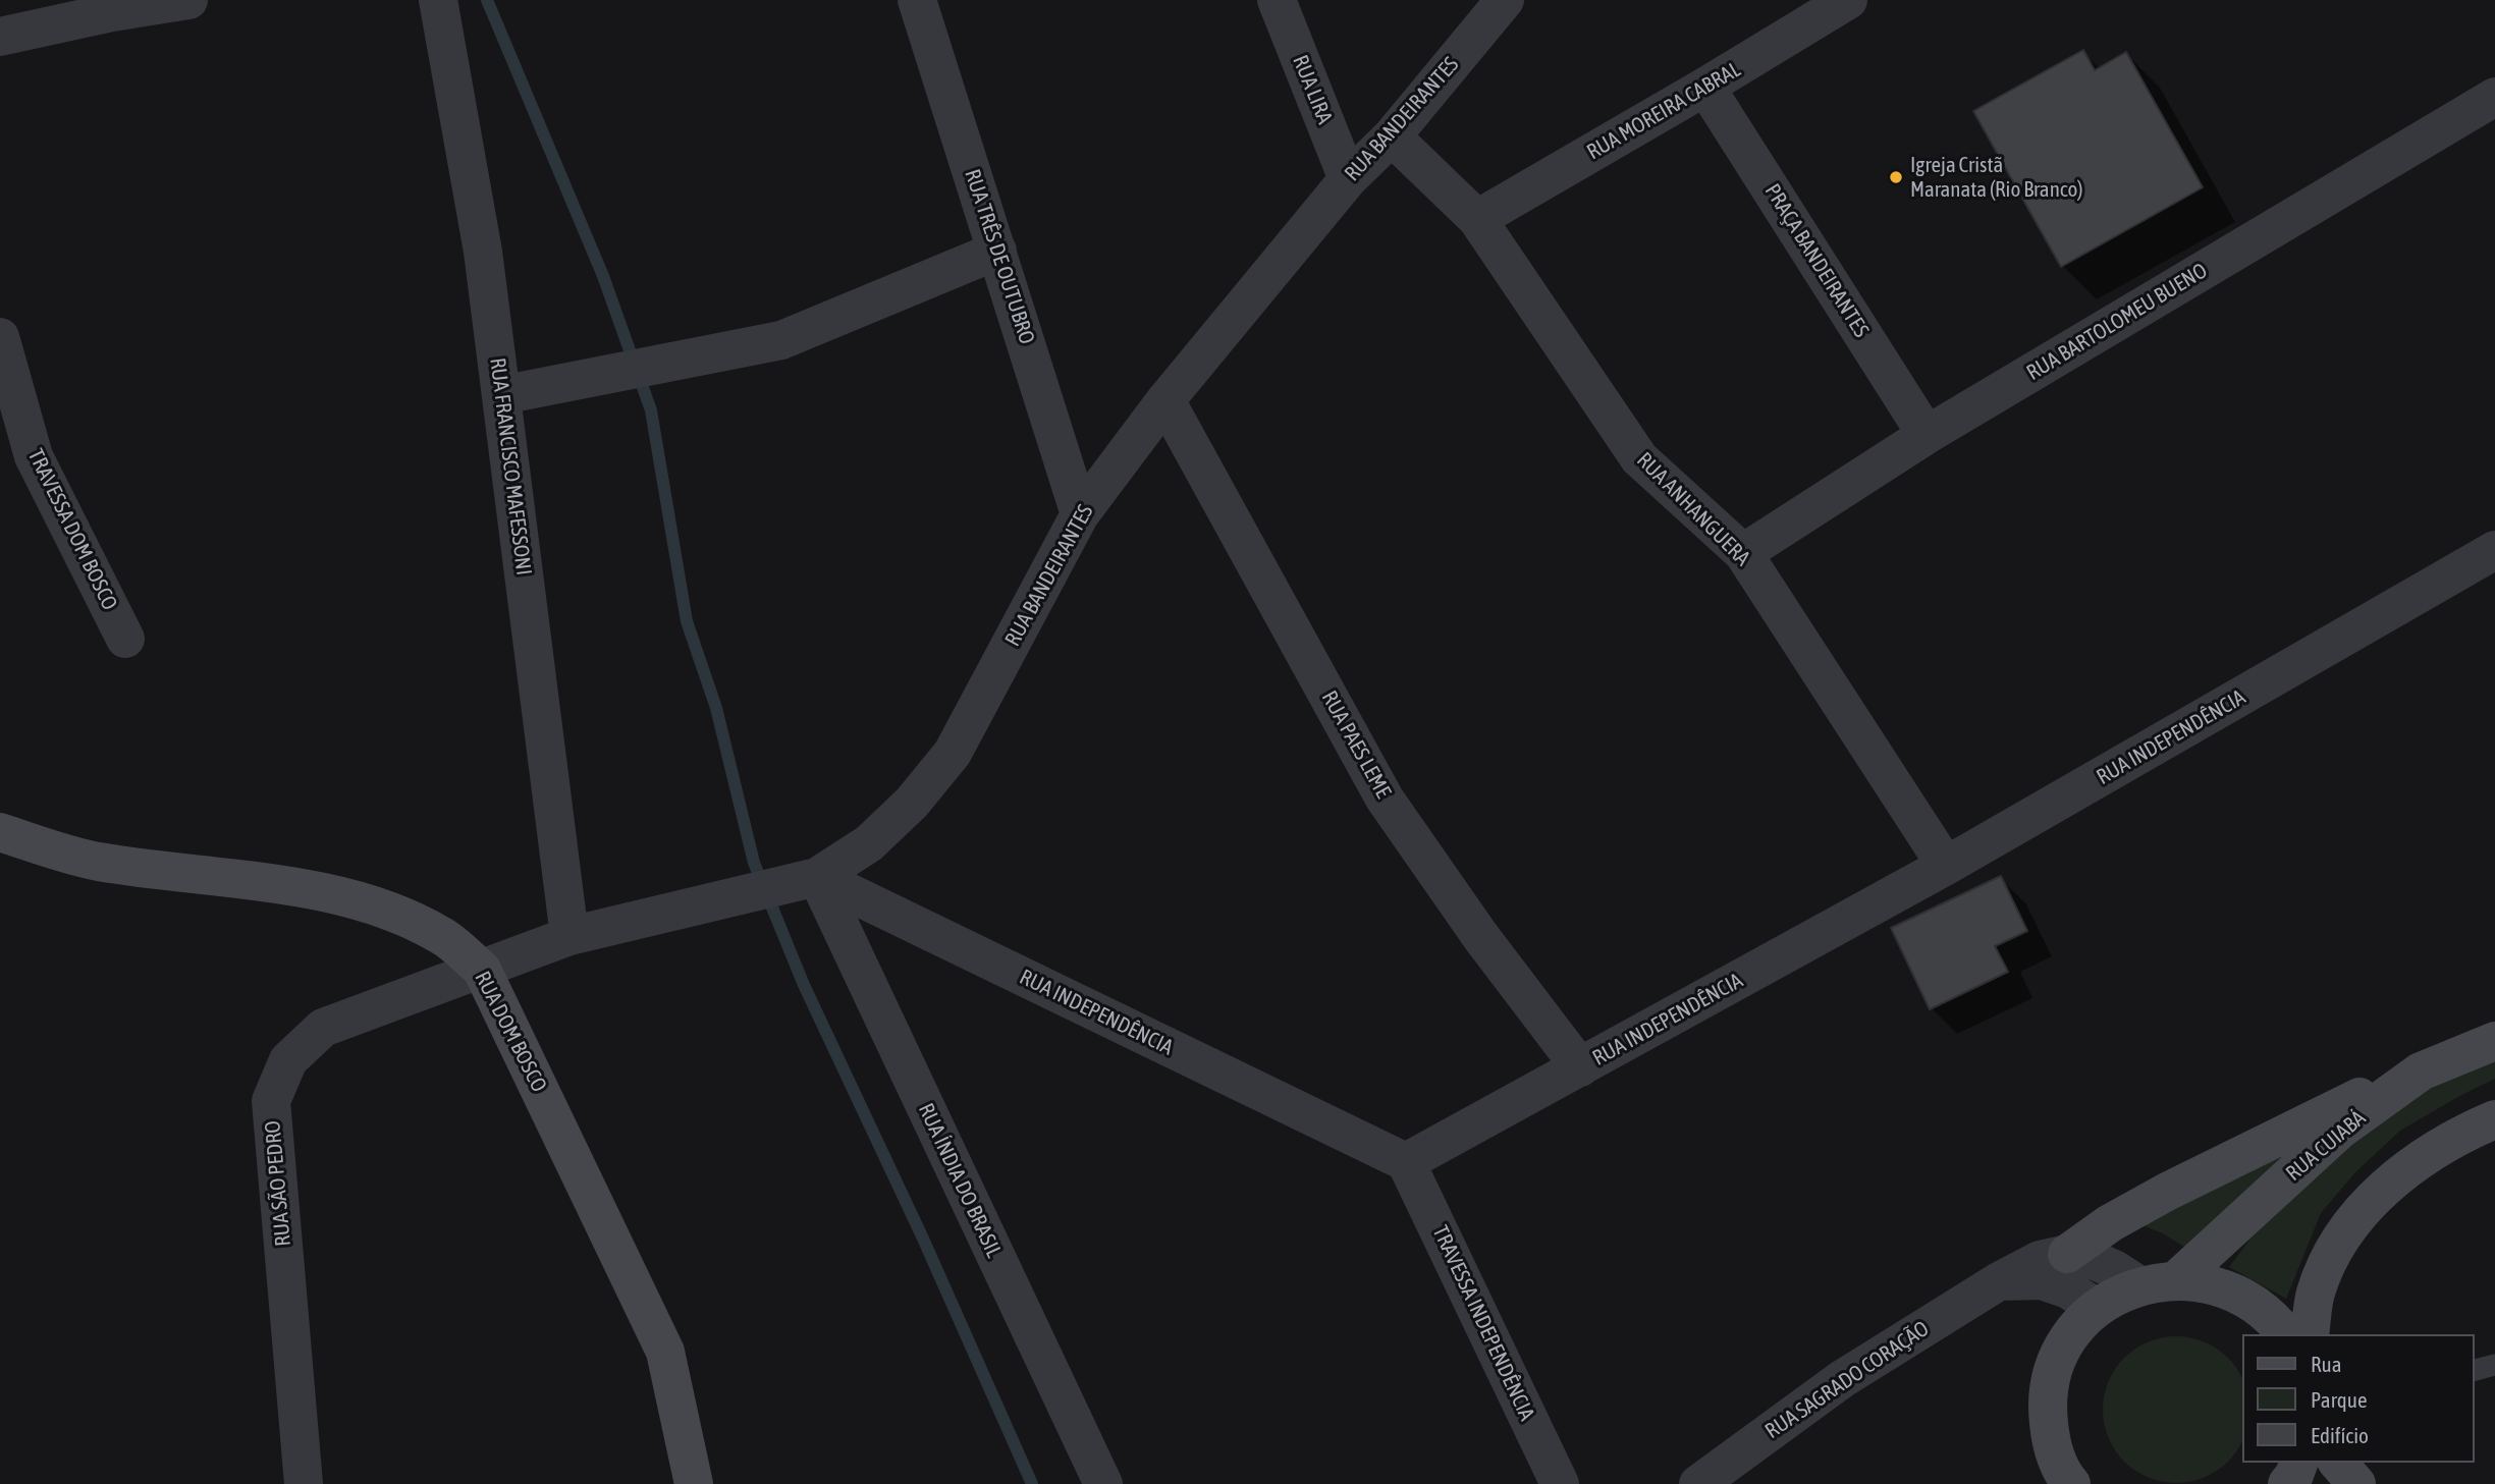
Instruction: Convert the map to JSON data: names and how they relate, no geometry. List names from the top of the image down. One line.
{"streets":{"street":["RUA LIRA","RUA MOREIRA CABRAL","RUA BANDEIRANTES","RUA TRÊS DE OUTUBRO","PRAÇA BANDEIRANTES","RUA BARTOLOMEU BUENO","RUA FRANCISCO MAFESSONI","RUA ANHANGUERA","TRAVESSA DOM BOSCO","RUA INDEPENDÊNCIA","RUA PAES LEME","RUA DOM BOSCO","RUA CUIABÁ","RUA ÍNDIA DO BRASIL","RUA SÃO PEDRO","TRAVESSA INDEPENDÊNCIA","RUA SAGRADO CORAÇÃO"]},"crossings":[["RUA LIRA","RUA BANDEIRANTES"],["RUA MOREIRA CABRAL","PRAÇA BANDEIRANTES"],["RUA MOREIRA CABRAL","RUA ANHANGUERA"],["RUA BANDEIRANTES","RUA TRÊS DE OUTUBRO"],["RUA BANDEIRANTES","RUA FRANCISCO MAFESSONI"],["RUA BANDEIRANTES","RUA ANHANGUERA"],["RUA BANDEIRANTES","RUA INDEPENDÊNCIA"],["RUA BANDEIRANTES","RUA PAES LEME"],["RUA BANDEIRANTES","RUA DOM BOSCO"],["RUA BANDEIRANTES","RUA ÍNDIA DO BRASIL"],["RUA BANDEIRANTES","RUA SÃO PEDRO"],["PRAÇA BANDEIRANTES","RUA BARTOLOMEU BUENO"],["RUA BARTOLOMEU BUENO","RUA ANHANGUERA"],["RUA ANHANGUERA","RUA INDEPENDÊNCIA"],["RUA INDEPENDÊNCIA","RUA PAES LEME"],["RUA INDEPENDÊNCIA","RUA ÍNDIA DO BRASIL"],["RUA INDEPENDÊNCIA","TRAVESSA INDEPENDÊNCIA"],["RUA DOM BOSCO","RUA SÃO PEDRO"]],"places":["Igreja Cristã Maranata (Rio Branco)"],"legend":["Rua","Parque","Edifício"]}
